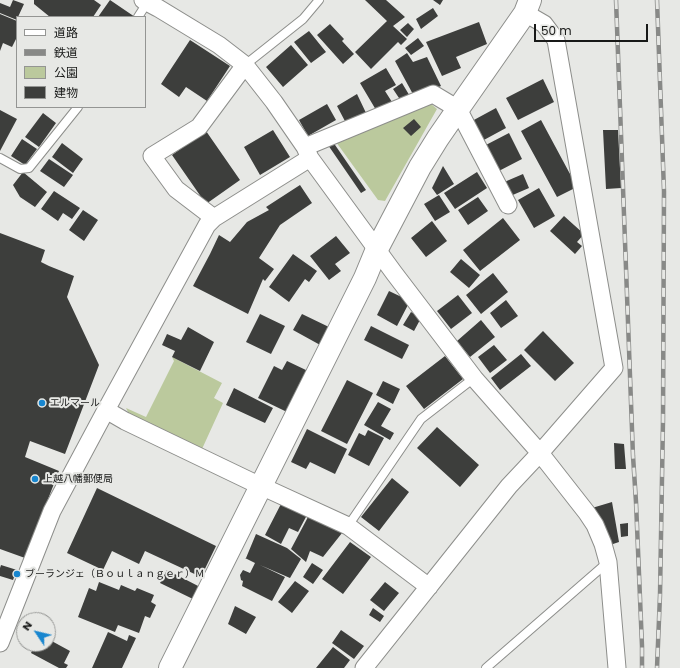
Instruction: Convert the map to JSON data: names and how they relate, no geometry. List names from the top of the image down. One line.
{"places":["エルマール","上越八幡郵便局","ブーランジェ（Ｂｏｕｌａｎｇｅｒ）Ｍ"],"legend":["道路","鉄道","公園","建物"],"scale_bar":"50 m","north":"top left"}
